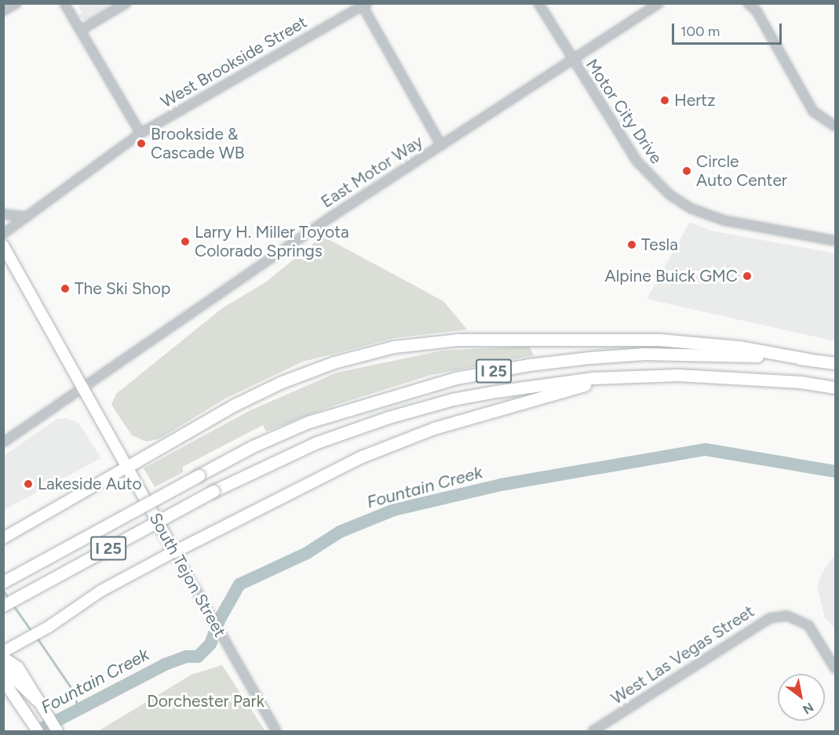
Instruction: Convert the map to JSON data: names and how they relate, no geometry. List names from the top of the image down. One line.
{"streets":{"highway":["I 25"],"main road":["South Tejon Street"],"street":["West Brookside Street","Motor City Drive","East Motor Way","West Las Vegas Street"]},"crossings":[["Motor City Drive","East Motor Way"],["East Motor Way","South Tejon Street"]],"water":["Fountain Creek"],"parks":["Dorchester Park"],"places":["Hertz","Brookside & Cascade WB","Circle Auto Center","Larry H. Miller Toyota Colorado Springs","Tesla","Alpine Buick GMC","The Ski Shop","Lakeside Auto"],"scale_bar":"100 m","north":"bottom right"}
